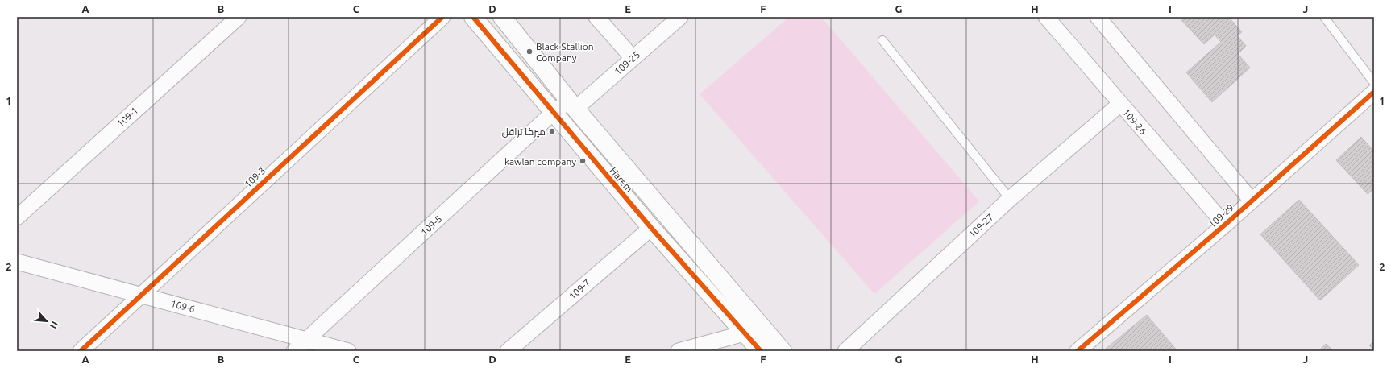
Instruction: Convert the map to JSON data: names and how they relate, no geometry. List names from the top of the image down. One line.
{"streets":{"street":["109-25","109-1","109-26","109-3","Harem","109-29","109-5","109-27","109-7","109-6"]},"crossings":[["109-25","Harem"],["109-25","109-5"],["109-26","109-29"],["109-26","109-27"],["109-3","109-6"],["Harem","109-5"],["Harem","109-7"],["109-5","109-6"]],"places":["Black Stallion Company","ميركا ترافل","kawlan company"],"north":"bottom right","grid":{"columns":["A","B","C","D","E","F","G","H","I","J"],"rows":["1","2"]}}
